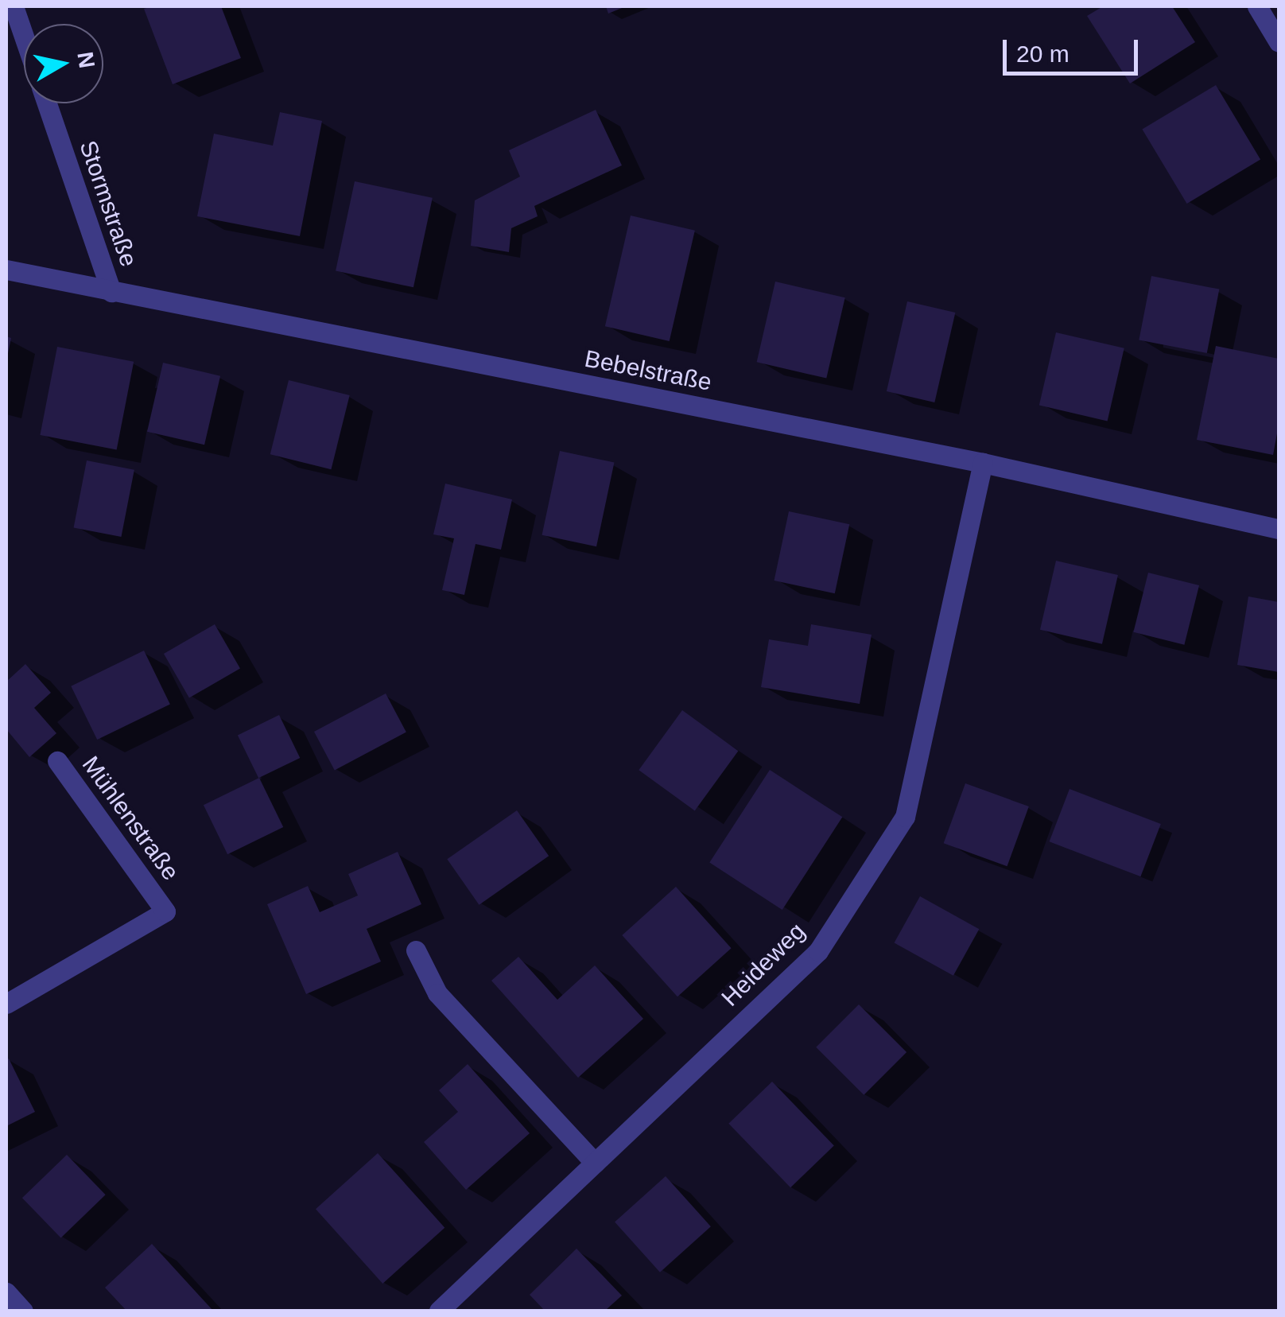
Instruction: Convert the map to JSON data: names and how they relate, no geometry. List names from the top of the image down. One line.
{"streets":{"street":["Stormstraße","Bebelstraße","Mühlenstraße","Heideweg"]},"crossings":[["Stormstraße","Bebelstraße"],["Bebelstraße","Heideweg"]],"scale_bar":"20 m","north":"right"}
